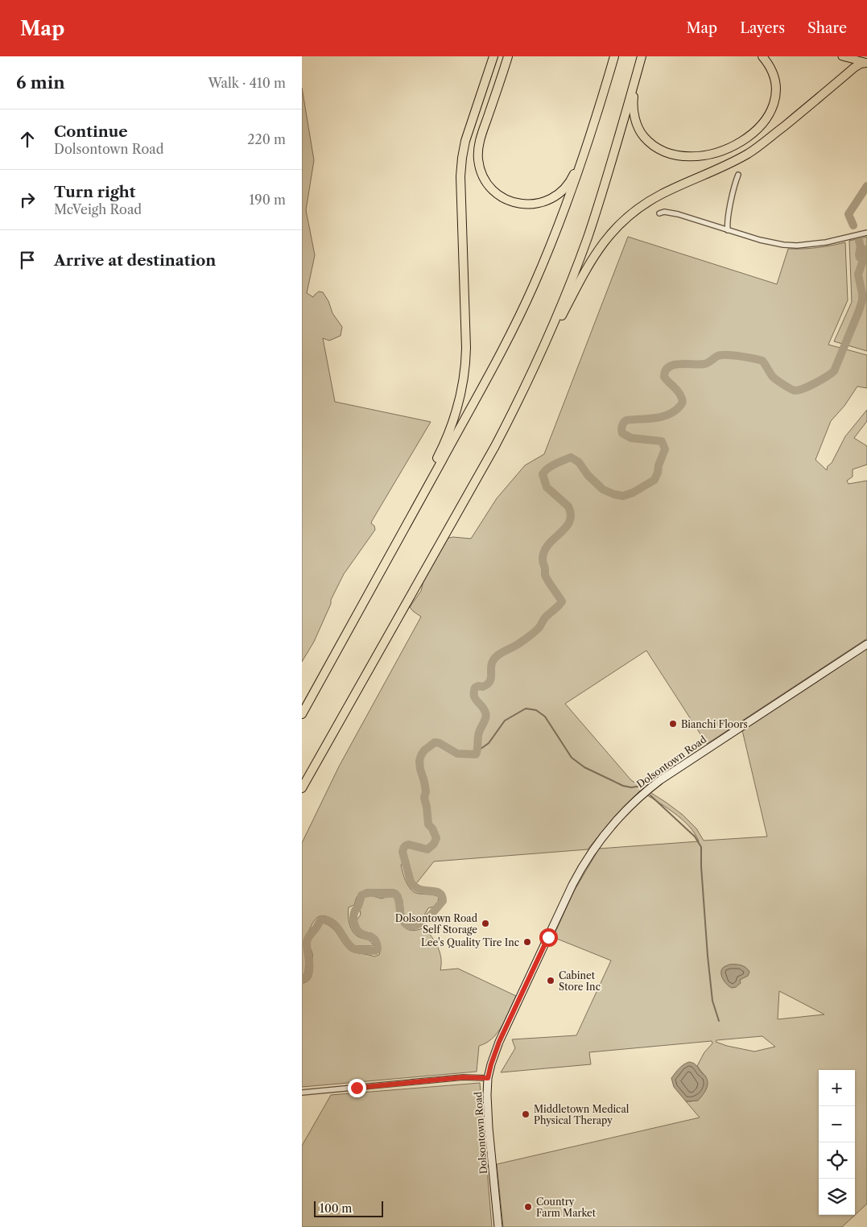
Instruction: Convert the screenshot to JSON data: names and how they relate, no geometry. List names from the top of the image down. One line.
{"streets":{"street":["Dolsontown Road"]},"places":["Bianchi Floors","Dolsontown Road Self Storage","Lee's Quality Tire Inc","Cabinet Store Inc","Middletown Medical Physical Therapy","Country Farm Market"],"scale_bar":"100 m","page":{"header":"Map","nav":["Map","Layers","Share"],"heading":["6 min","Walk · 410 m"],"list":[["Continue","Dolsontown Road","220 m"],["Turn right","McVeigh Road","190 m"],"Arrive at destination"],"map_buttons":["+","−"],"scale":"100 m"}}
